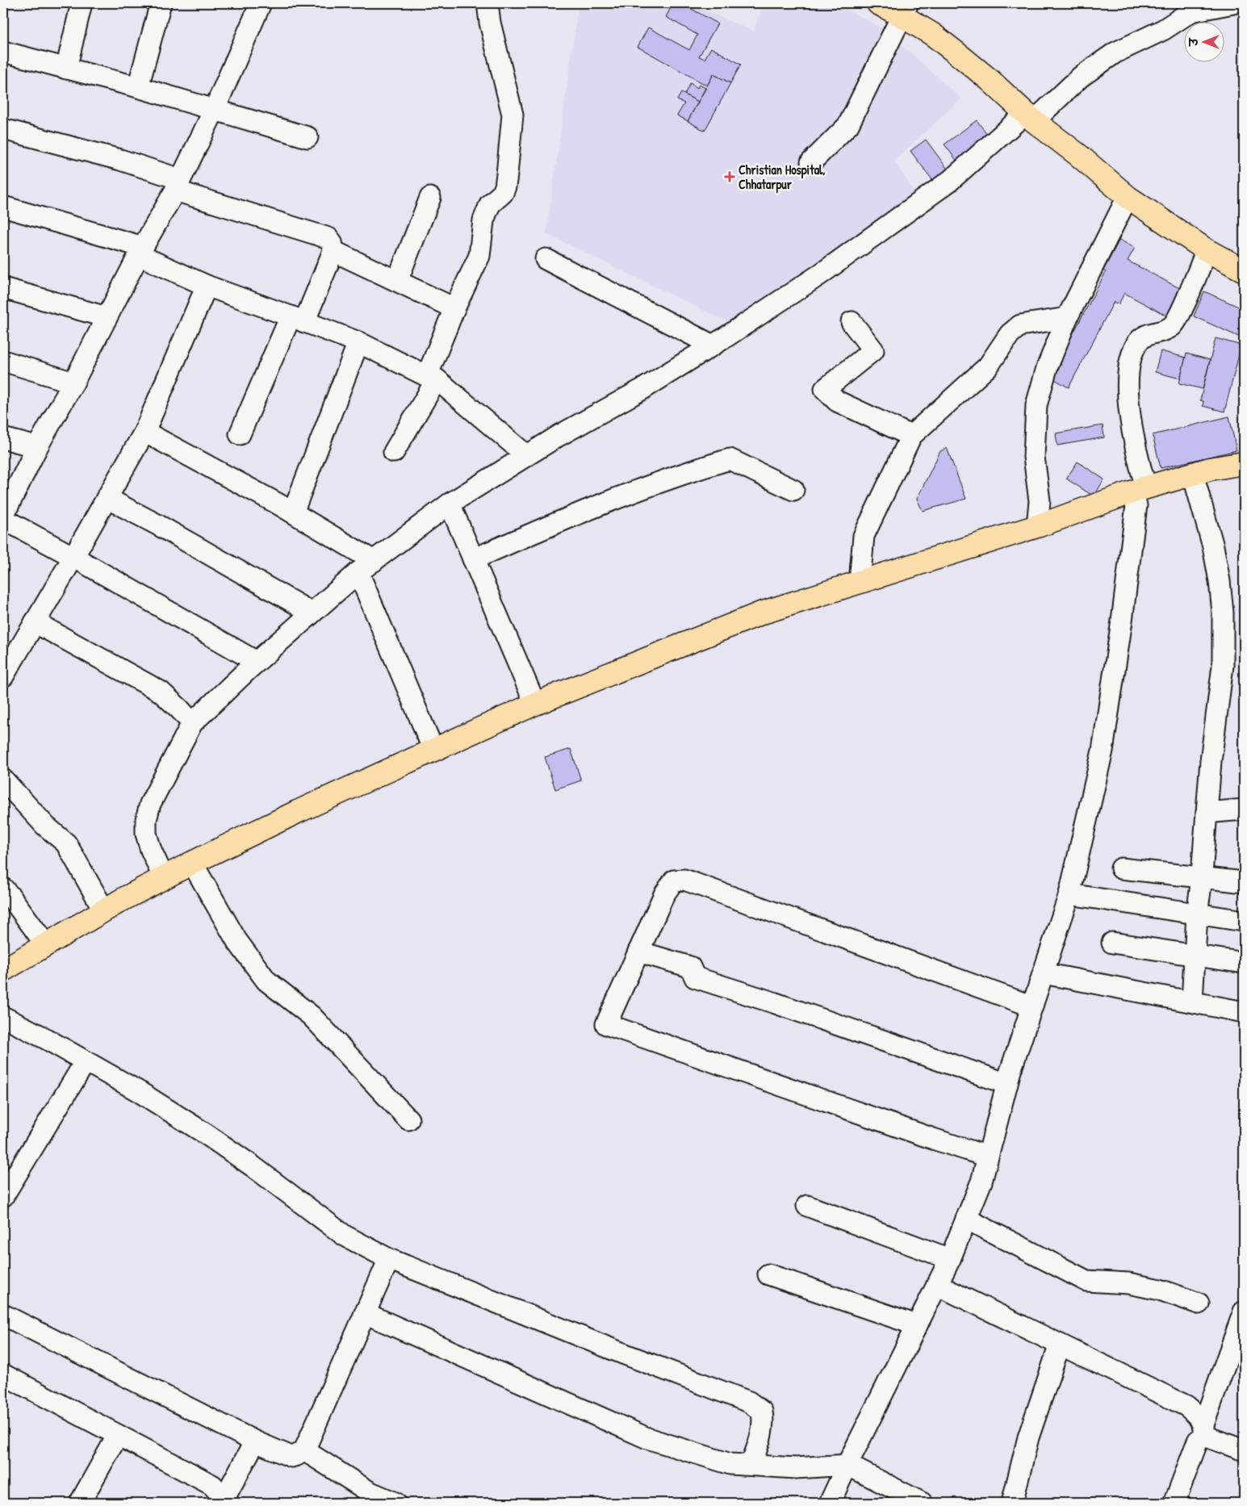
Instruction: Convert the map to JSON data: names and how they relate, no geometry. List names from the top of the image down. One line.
{"places":{"health":["Christian Hospital, Chhatarpur"]},"north":"left"}
